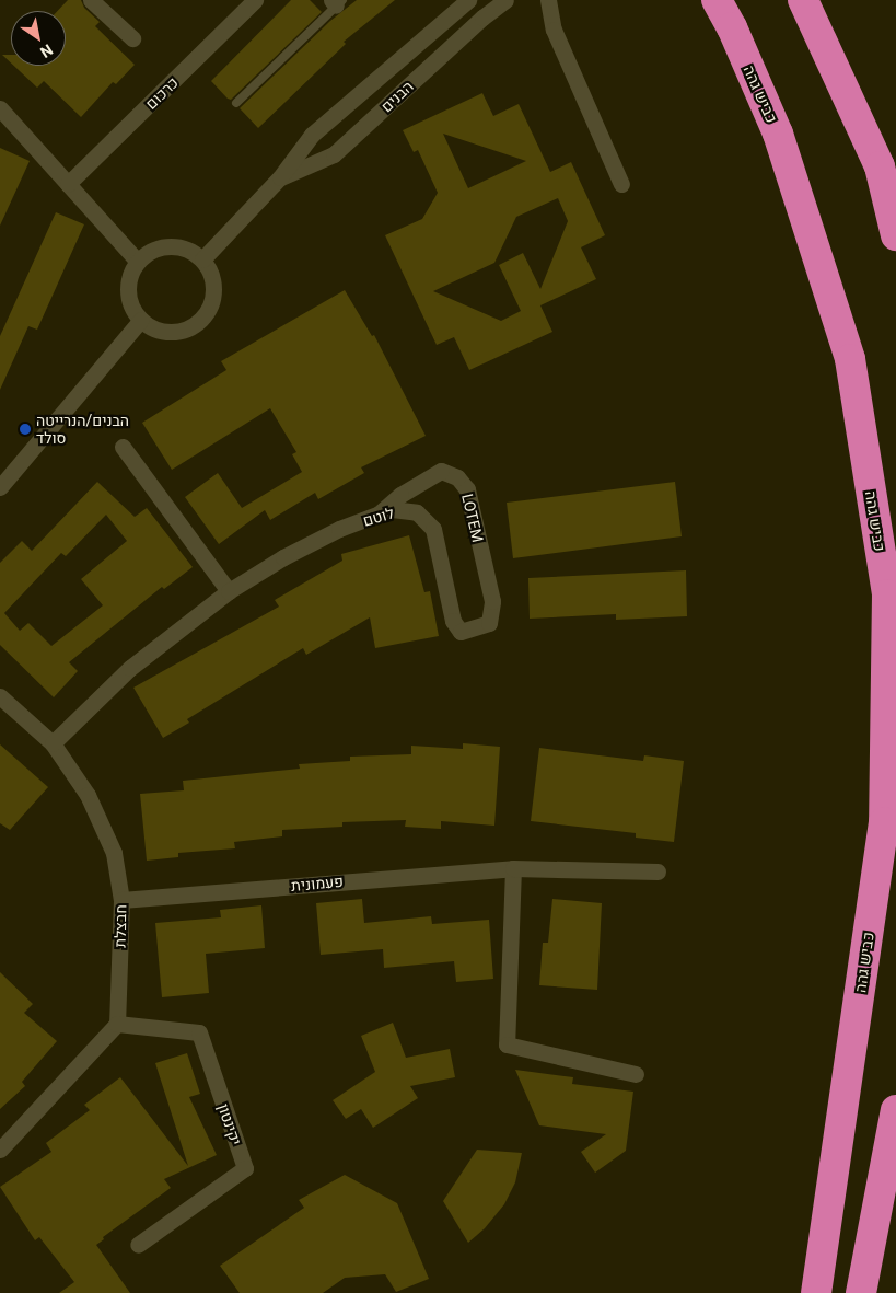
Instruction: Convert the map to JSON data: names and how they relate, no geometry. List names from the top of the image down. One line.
{"streets":{"highway":["כביש גהה"],"street":["כרכום","הבנים","לוטם","LOTEM","פעמונית","חבצלת","יקינטון"]},"crossings":[["לוטם","LOTEM"],["לוטם","חבצלת"],["פעמונית","חבצלת"],["חבצלת","יקינטון"]],"places":["הבנים/הנרייטה סולד"],"north":"bottom right"}
